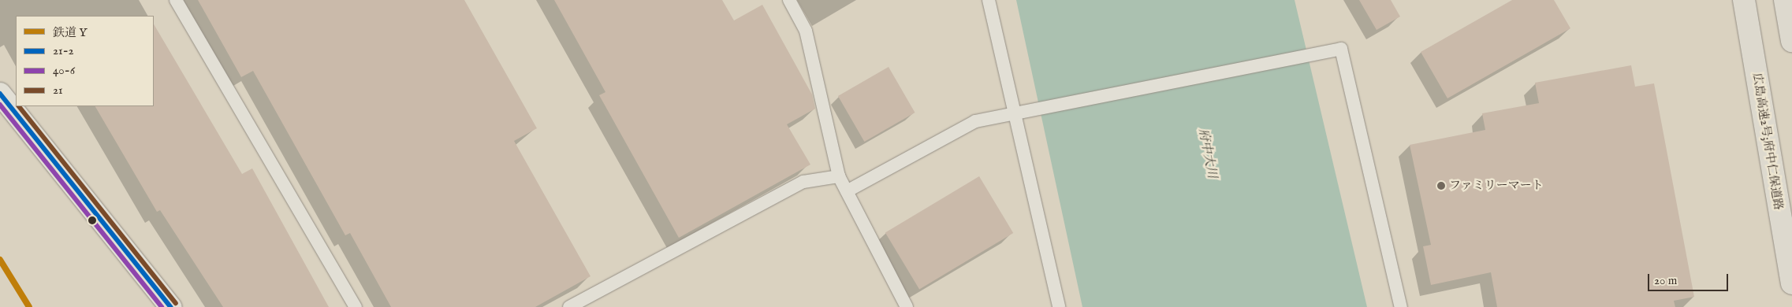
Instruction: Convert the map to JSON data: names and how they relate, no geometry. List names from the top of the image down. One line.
{"streets":{"highway":["広島高速2号;府中仁保道路"]},"water":["府中大川"],"places":["ファミリーマート"],"lines":["transit line 21-2","transit line 40-6","transit line 21","rail line Y"],"legend":["鉄道 Y","21-2","40-6","21"],"scale_bar":"20 m"}
